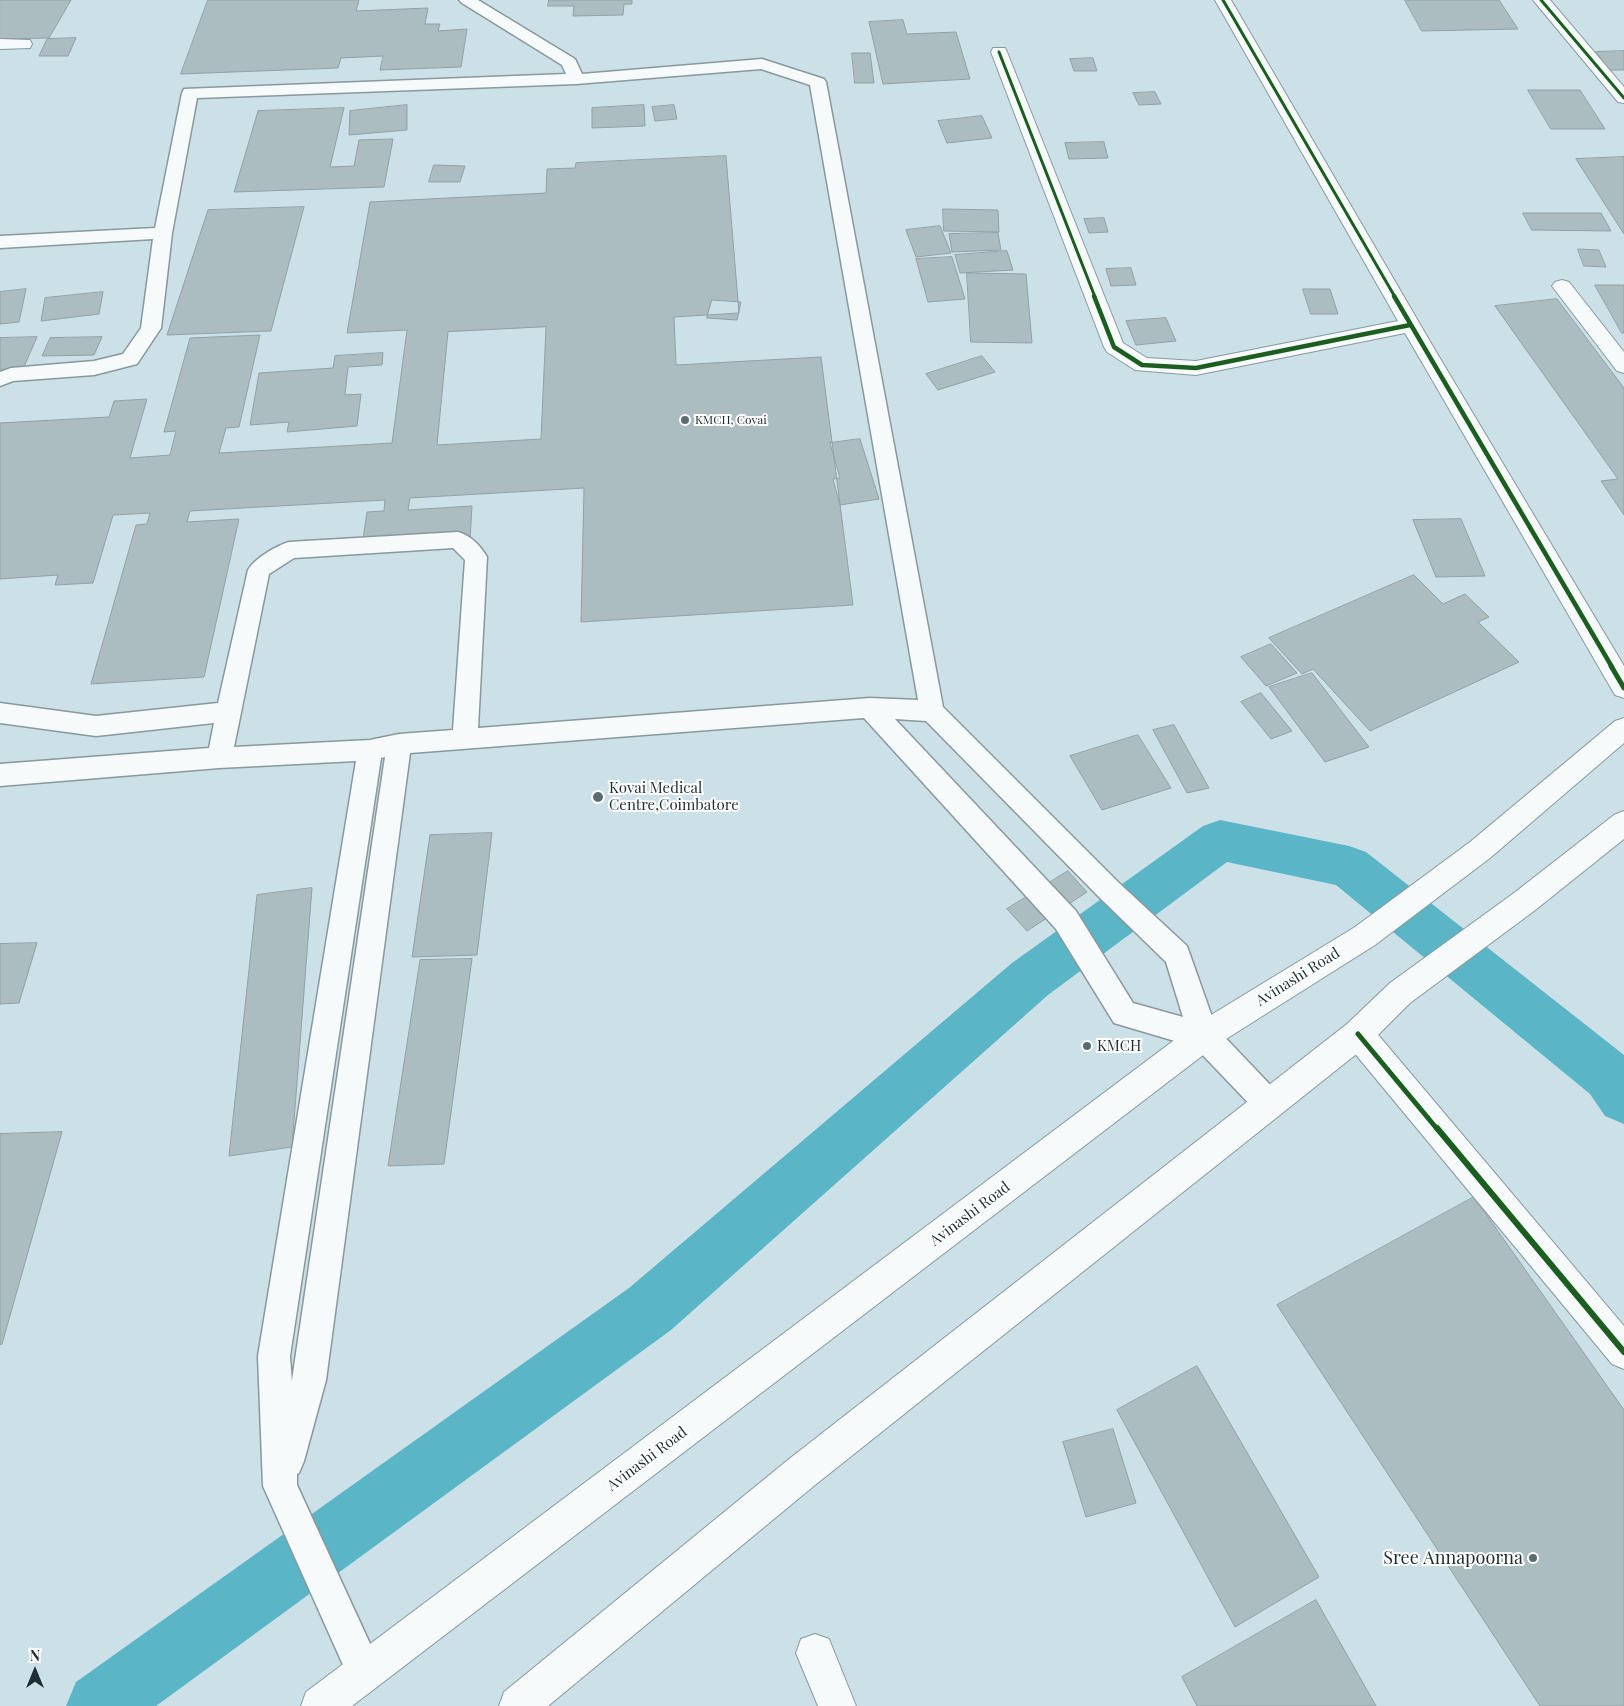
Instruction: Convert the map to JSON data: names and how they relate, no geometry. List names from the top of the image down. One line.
{"streets":{"street":["Avinashi Road"]},"places":["KMCH, Covai","Kovai Medical Centre,Coimbatore","KMCH","Sree Annapoorna"],"north":"top"}
